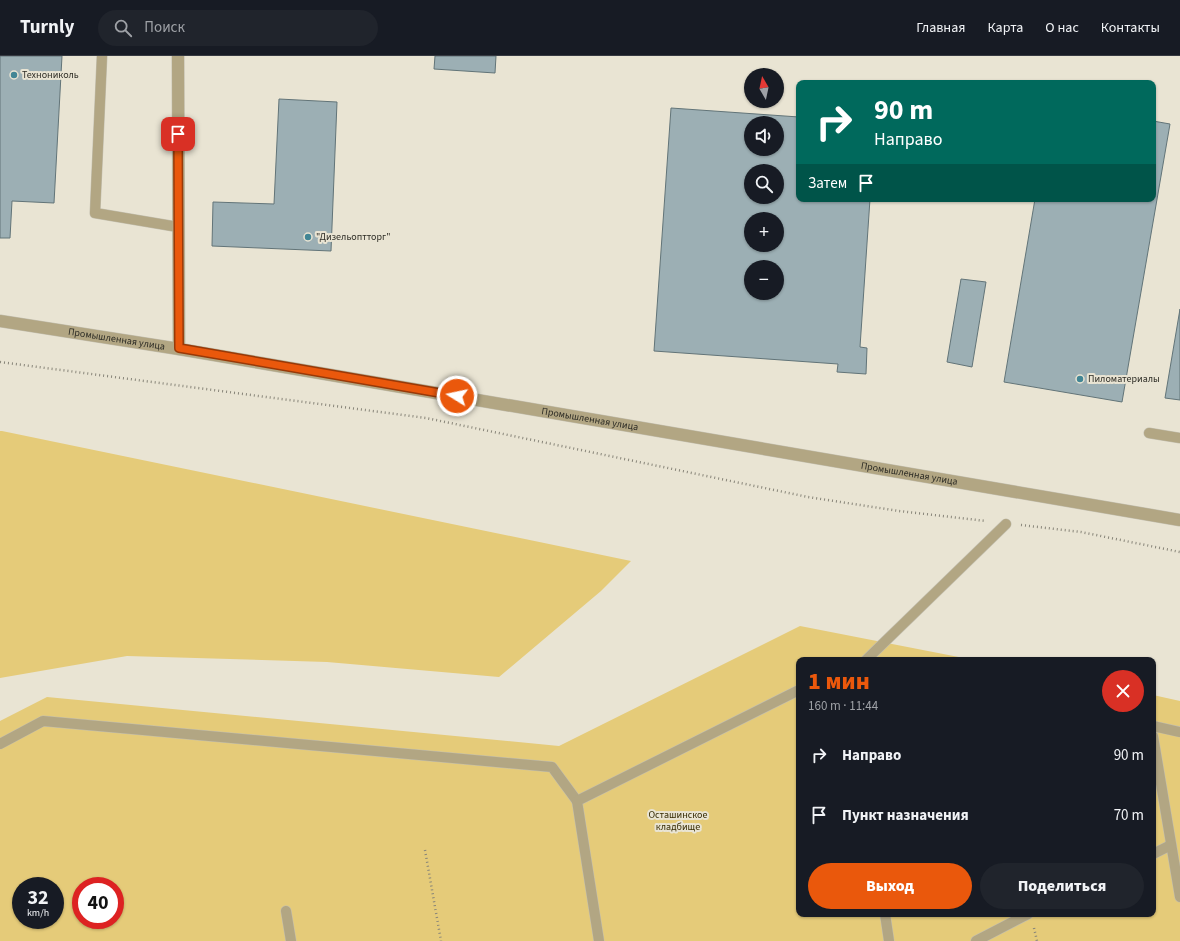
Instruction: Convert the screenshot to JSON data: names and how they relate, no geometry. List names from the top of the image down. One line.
{"streets":{"street":["Промышленная улица"]},"parks":["Осташинское кладбище"],"places":["Технониколь","\"Дизельоптторг\"","Пиломатериалы"],"north":"top","page":{"header":"Turnly","search":"Поиск","nav":["Главная","Карта","О нас","Контакты"],"map_buttons":["+","−"],"turn":["90 m","Направо"],"then":"Затем","heading":["1 мин","160 m · 11:44"],"list":[{"name":"Направо","value":"90 m"},{"name":"Пункт назначения","value":"70 m"}],"buttons":["Выход","Поделиться"],"speed":"32 km/h","limit":"40"}}
